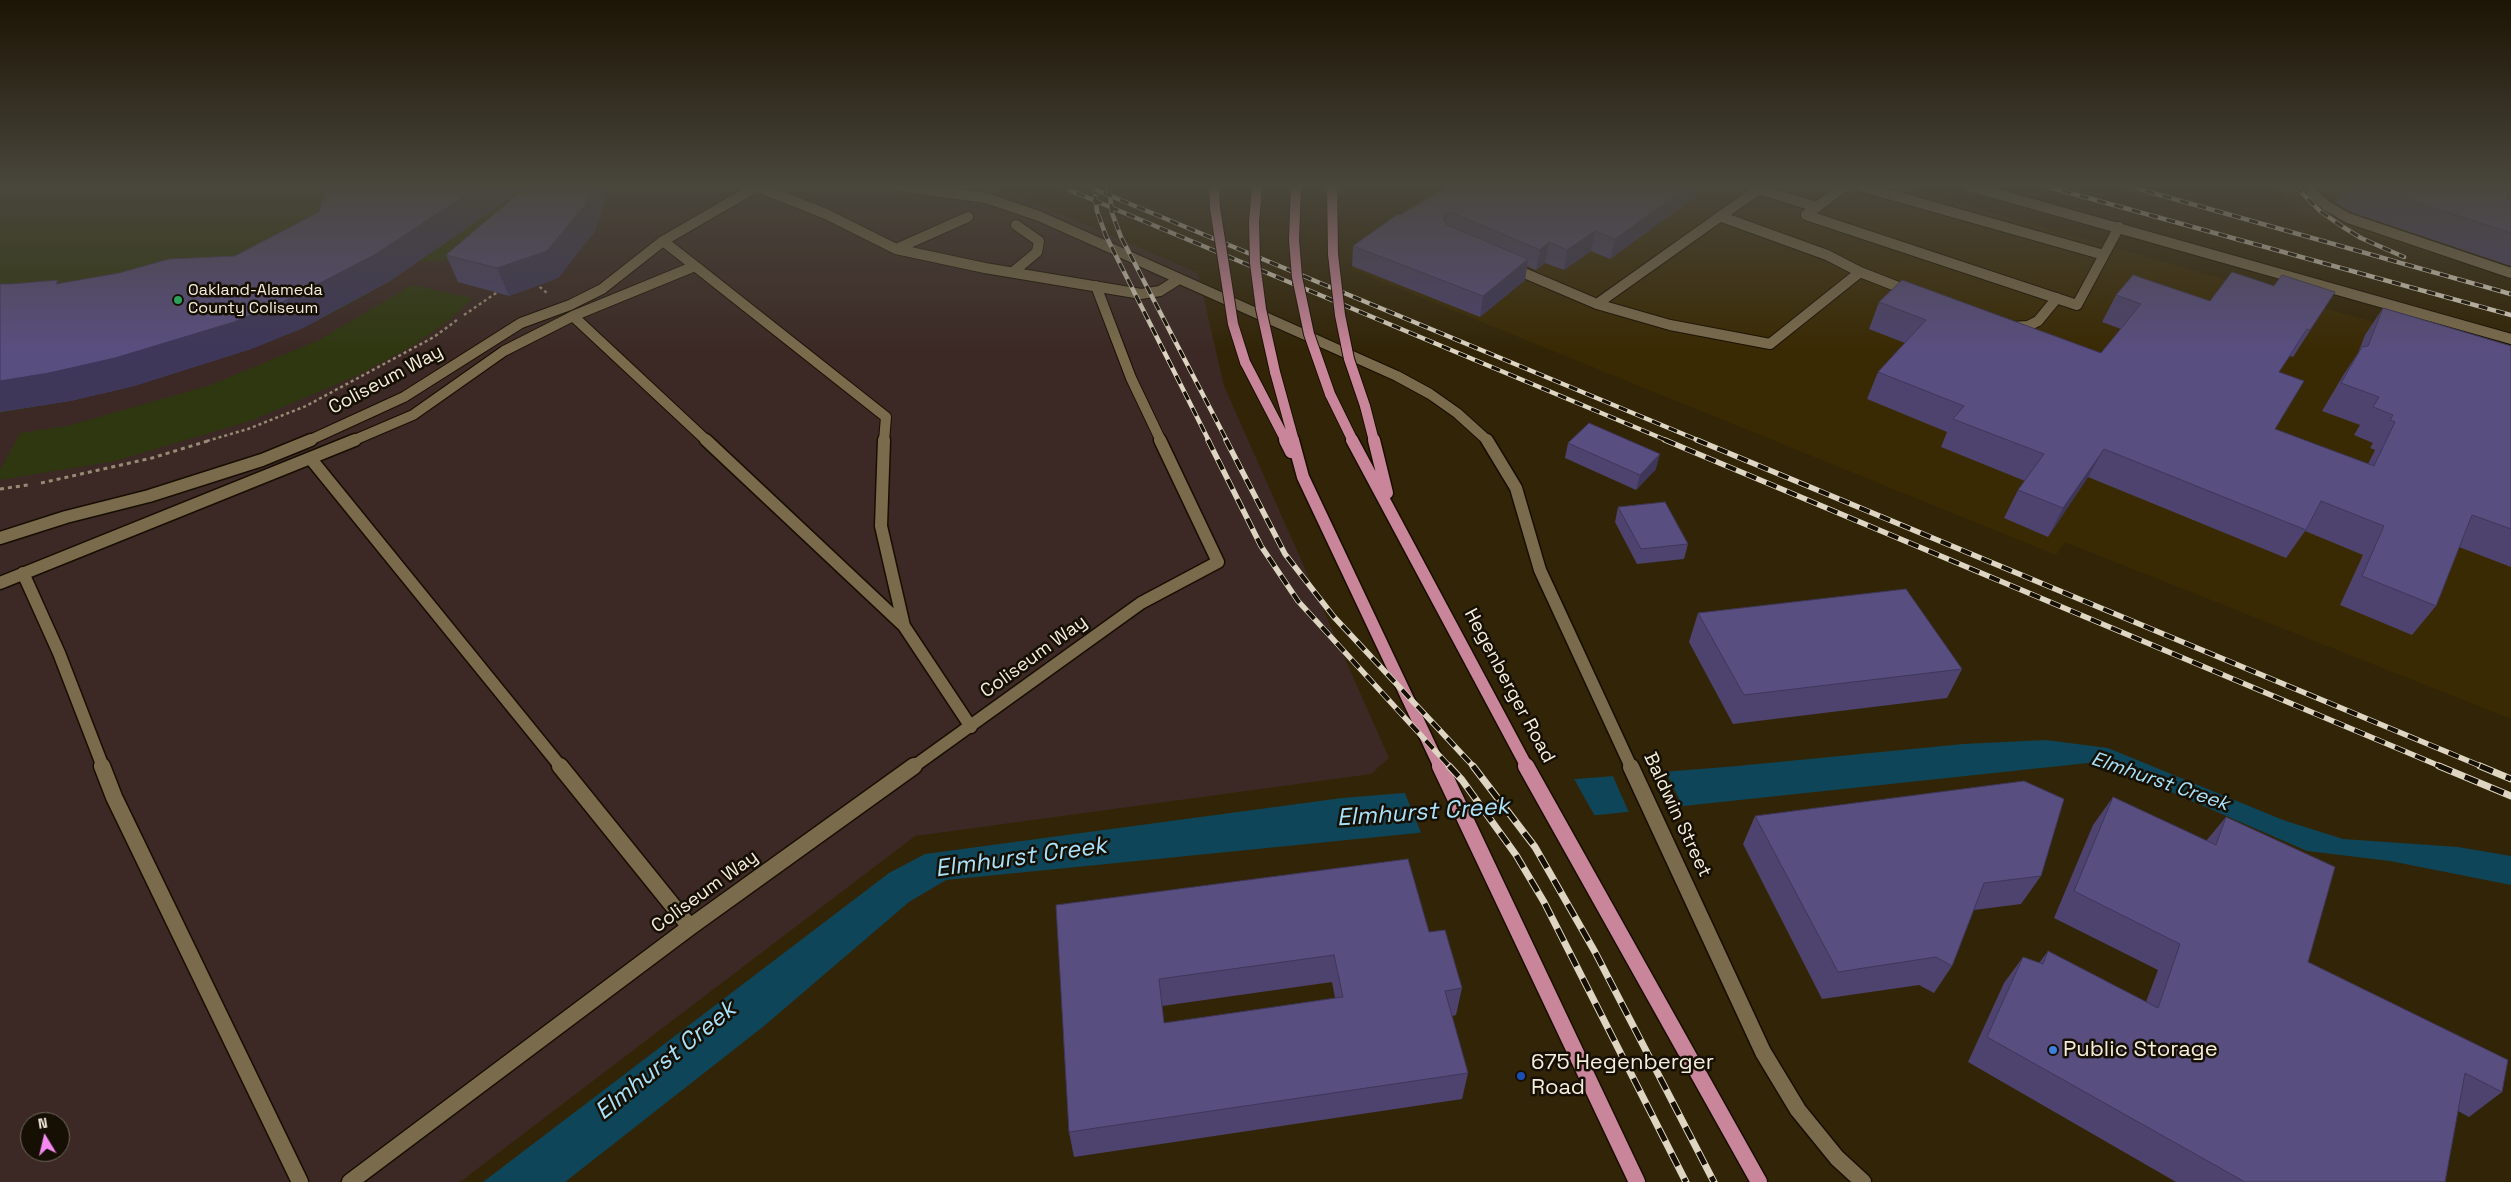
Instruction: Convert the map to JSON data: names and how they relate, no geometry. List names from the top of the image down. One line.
{"streets":{"main road":["Coliseum Way","Hegenberger Road","Baldwin Street"]},"water":["Elmhurst Creek"],"places":["Oakland-Alameda County Coliseum","Public Storage","675 Hegenberger Road"],"north":"top"}
